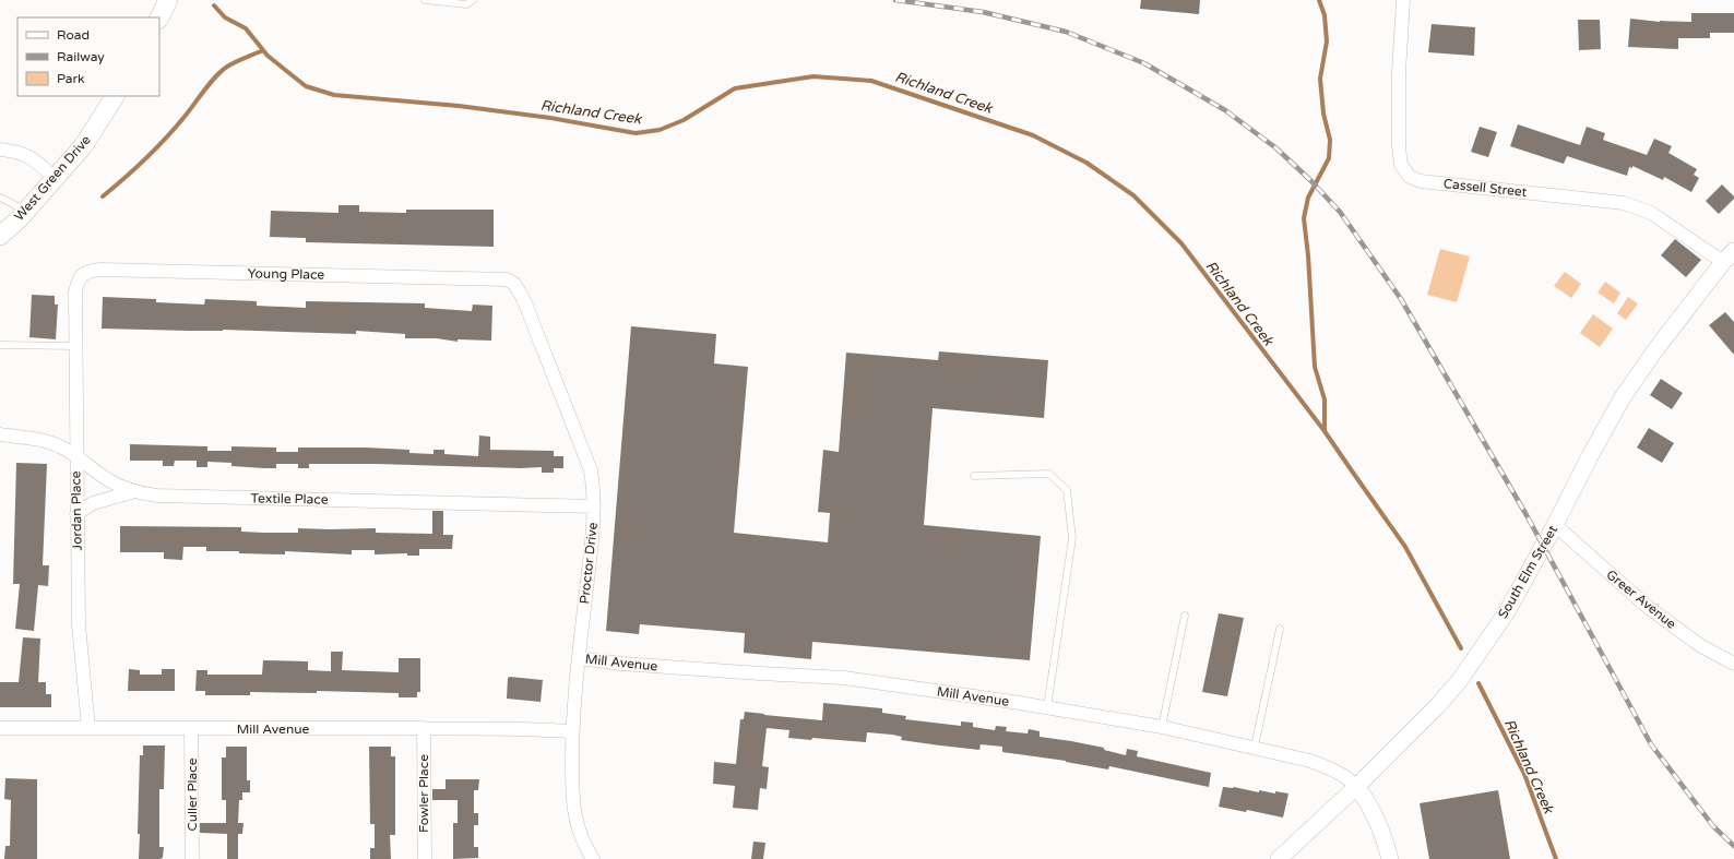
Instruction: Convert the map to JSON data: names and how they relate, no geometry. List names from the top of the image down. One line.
{"streets":{"main road":["West Green Drive"],"street":["Cassell Street","Young Place","Textile Place","Jordan Place","Proctor Drive","South Elm Street","Greer Avenue","Mill Avenue","Fowler Place","Culler Place"]},"crossings":[["Cassell Street","South Elm Street"],["Young Place","Jordan Place"],["Young Place","Proctor Drive"],["Textile Place","Jordan Place"],["Textile Place","Proctor Drive"],["Jordan Place","Mill Avenue"],["Proctor Drive","Mill Avenue"],["South Elm Street","Greer Avenue"],["South Elm Street","Mill Avenue"],["Mill Avenue","Fowler Place"],["Mill Avenue","Culler Place"]],"water":["Richland Creek"],"legend":["Road","Railway","Park"]}
